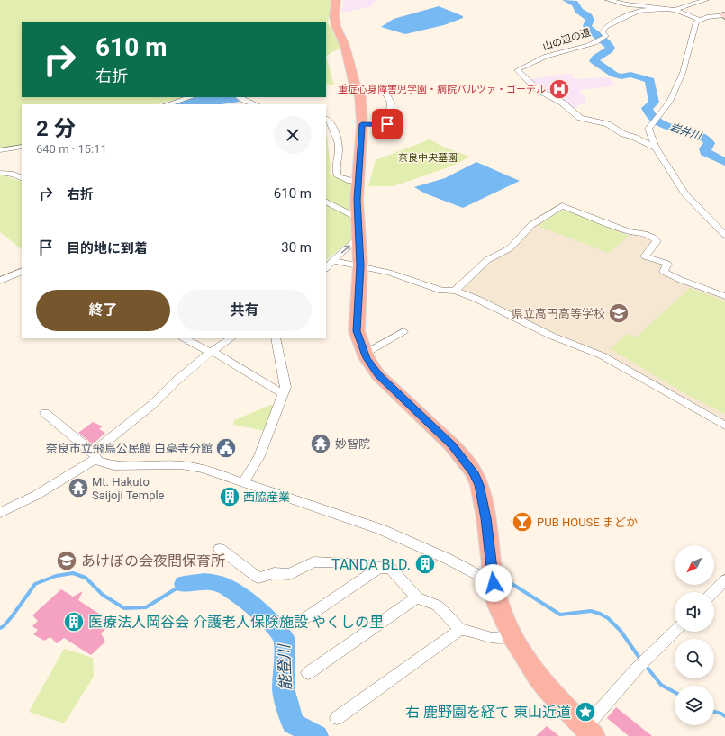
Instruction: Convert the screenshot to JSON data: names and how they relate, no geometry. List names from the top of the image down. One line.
{"streets":{"street":["山の辺の道"]},"water":["岩井川","能登川"],"parks":["奈良中央墓園"],"places":{"hospital":["重症心身障害児学園・病院バルツァ・ゴーデル"],"school or university":["県立高円高等学校","あけぼの会夜間保育所"],"temple":["妙智院","Mt. Hakuto Saijoji Temple"],"public building":["奈良市立飛鳥公民館 白毫寺分館"],"building":["西脇産業","TANDA BLD.","医療法人岡谷会 介護老人保険施設 やくしの里"],"bar":["PUB HOUSE まどか"],"place":["右 鹿野園を経て 東山近道"]},"north":"bottom left","page":{"turn":["610 m","右折"],"heading":["2 分","640 m · 15:11"],"list":[{"name":"右折","value":"610 m"},{"name":"目的地に到着","value":"30 m"}],"buttons":["終了","共有"]}}
